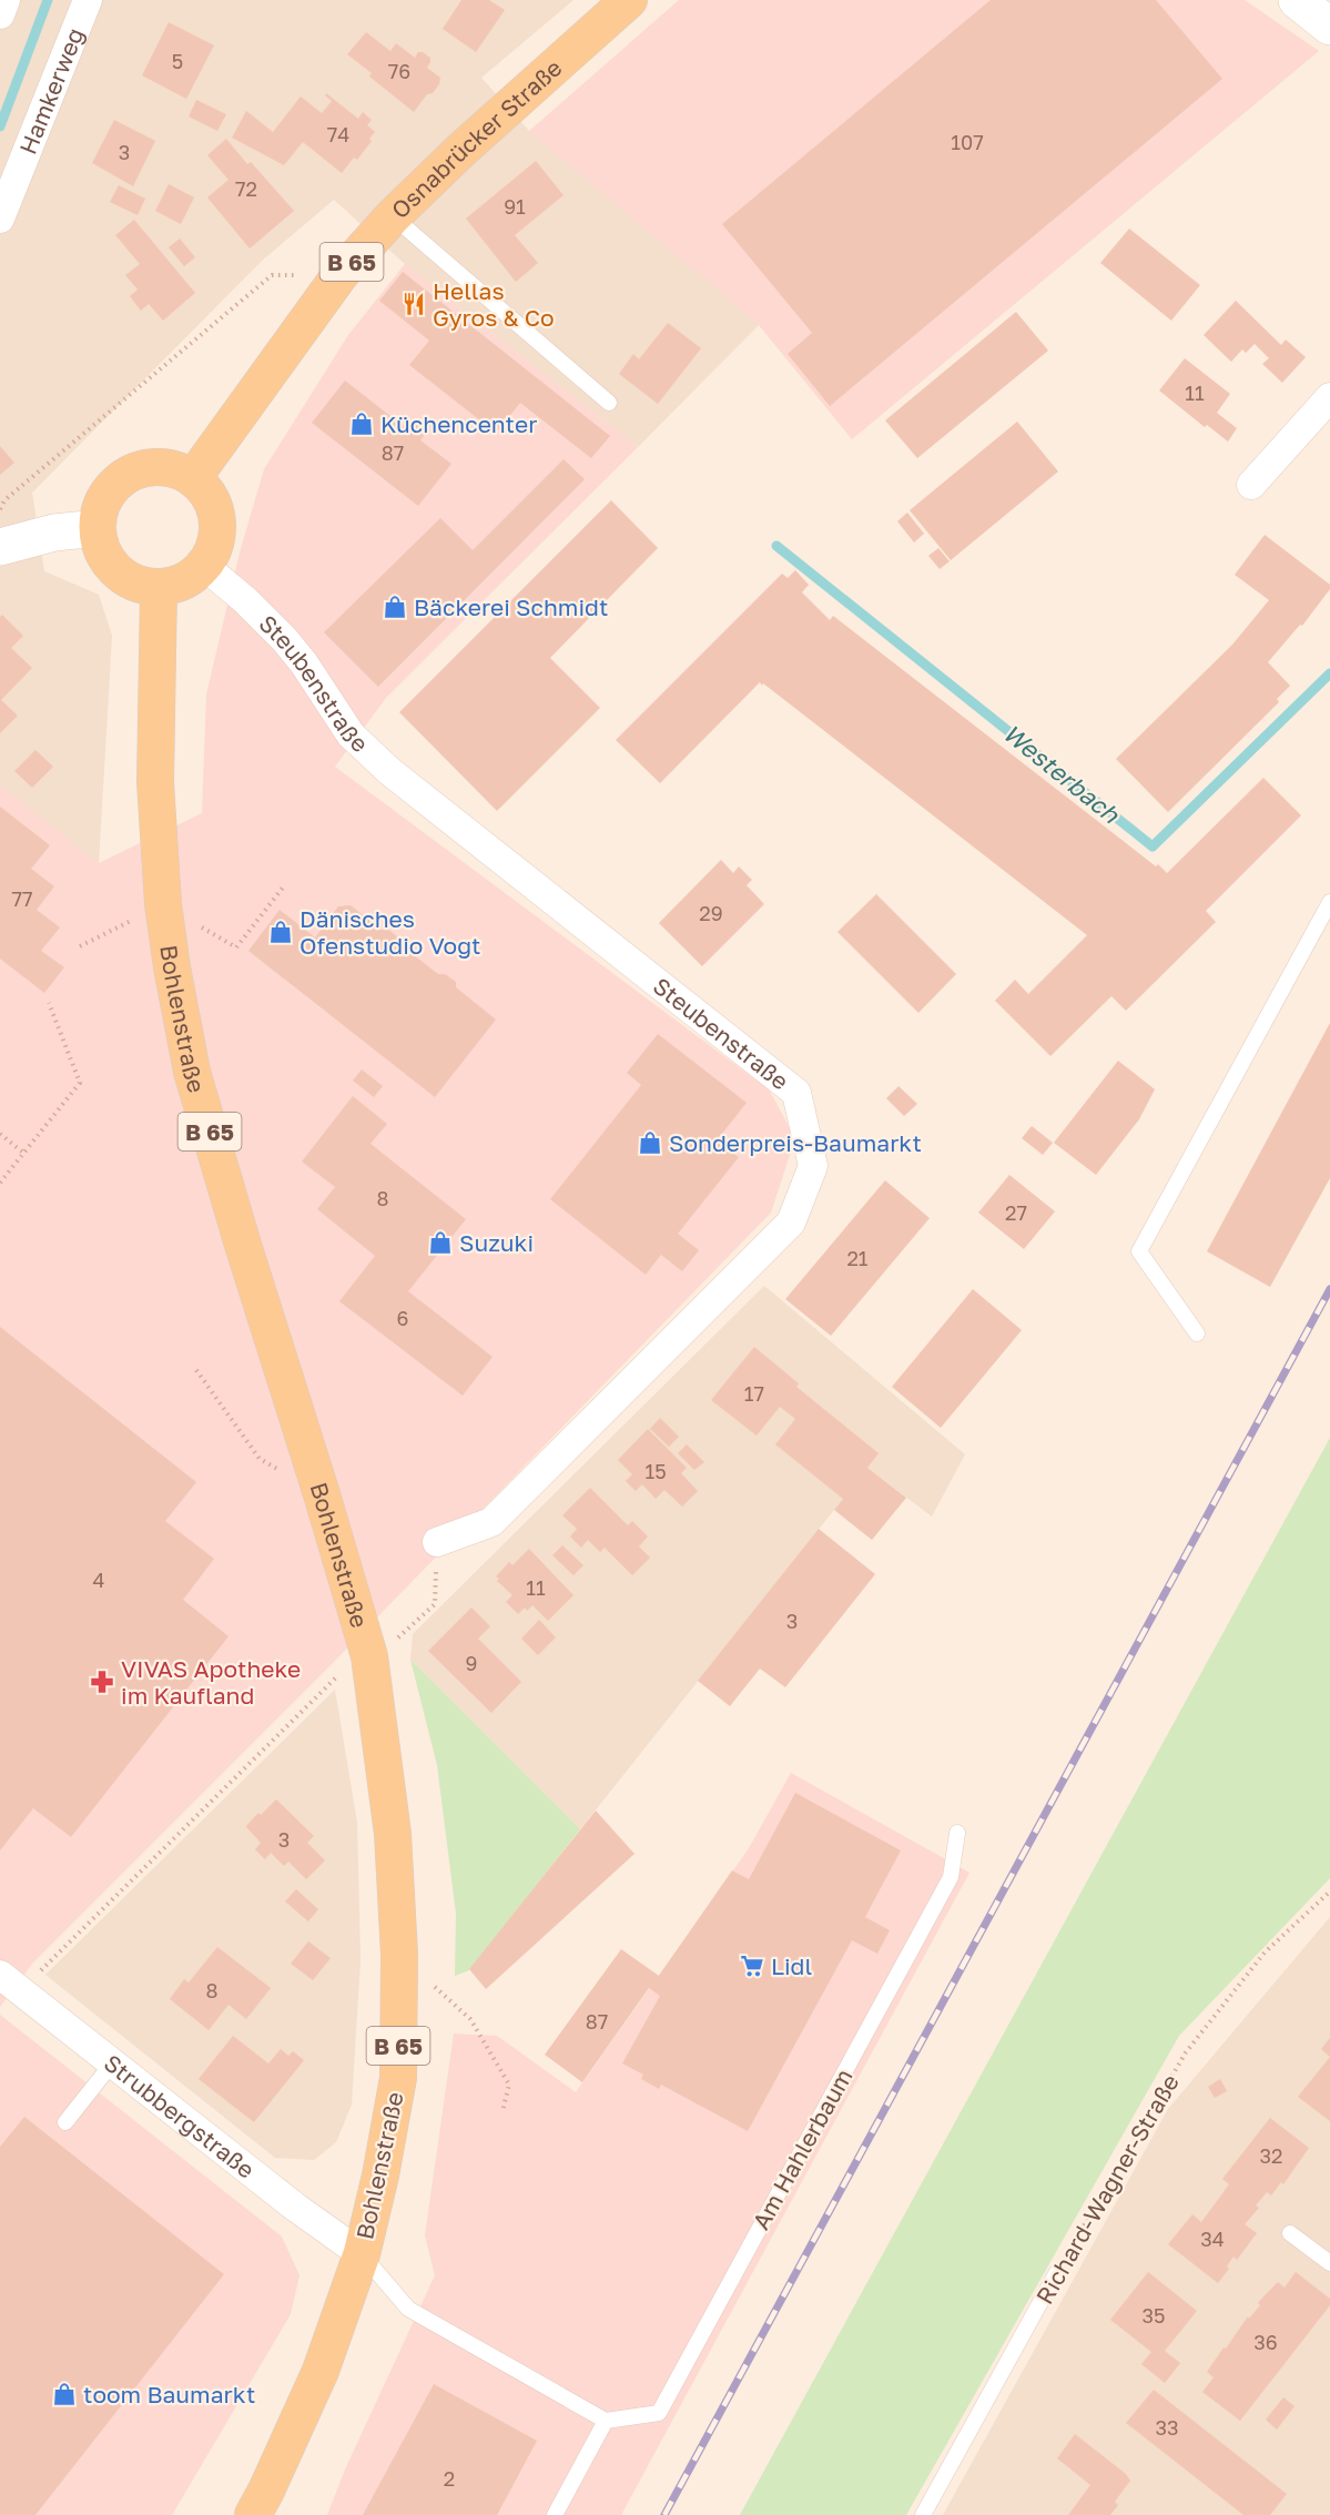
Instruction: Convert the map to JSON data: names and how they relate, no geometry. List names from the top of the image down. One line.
{"streets":{"main road":["Osnabrücker Straße","B 65","Bohlenstraße"],"street":["Hamkerweg","Steubenstraße","Strubbergstraße"],"lane":["Am Hahlerbaum","Richard-Wagner-Straße"]},"crossings":[["Osnabrücker Straße","Steubenstraße"],["Osnabrücker Straße","Bohlenstraße"],["Steubenstraße","Bohlenstraße"],["Bohlenstraße","Strubbergstraße"]],"water":["Westerbach"],"places":{"restaurant":["Hellas Gyros & Co"],"shop":["Küchencenter","Bäckerei Schmidt","Dänisches Ofenstudio Vogt","Sonderpreis-Baumarkt","Suzuki","toom Baumarkt"],"pharmacy":["VIVAS Apotheke im Kaufland"],"supermarket":["Lidl"]},"house_numbers":["5","76","74","107","3","72","91","11","87","77","29","8","27","21","6","17","15","4","11","3","9","3","8","87","32","34","35","36","33","2"]}
